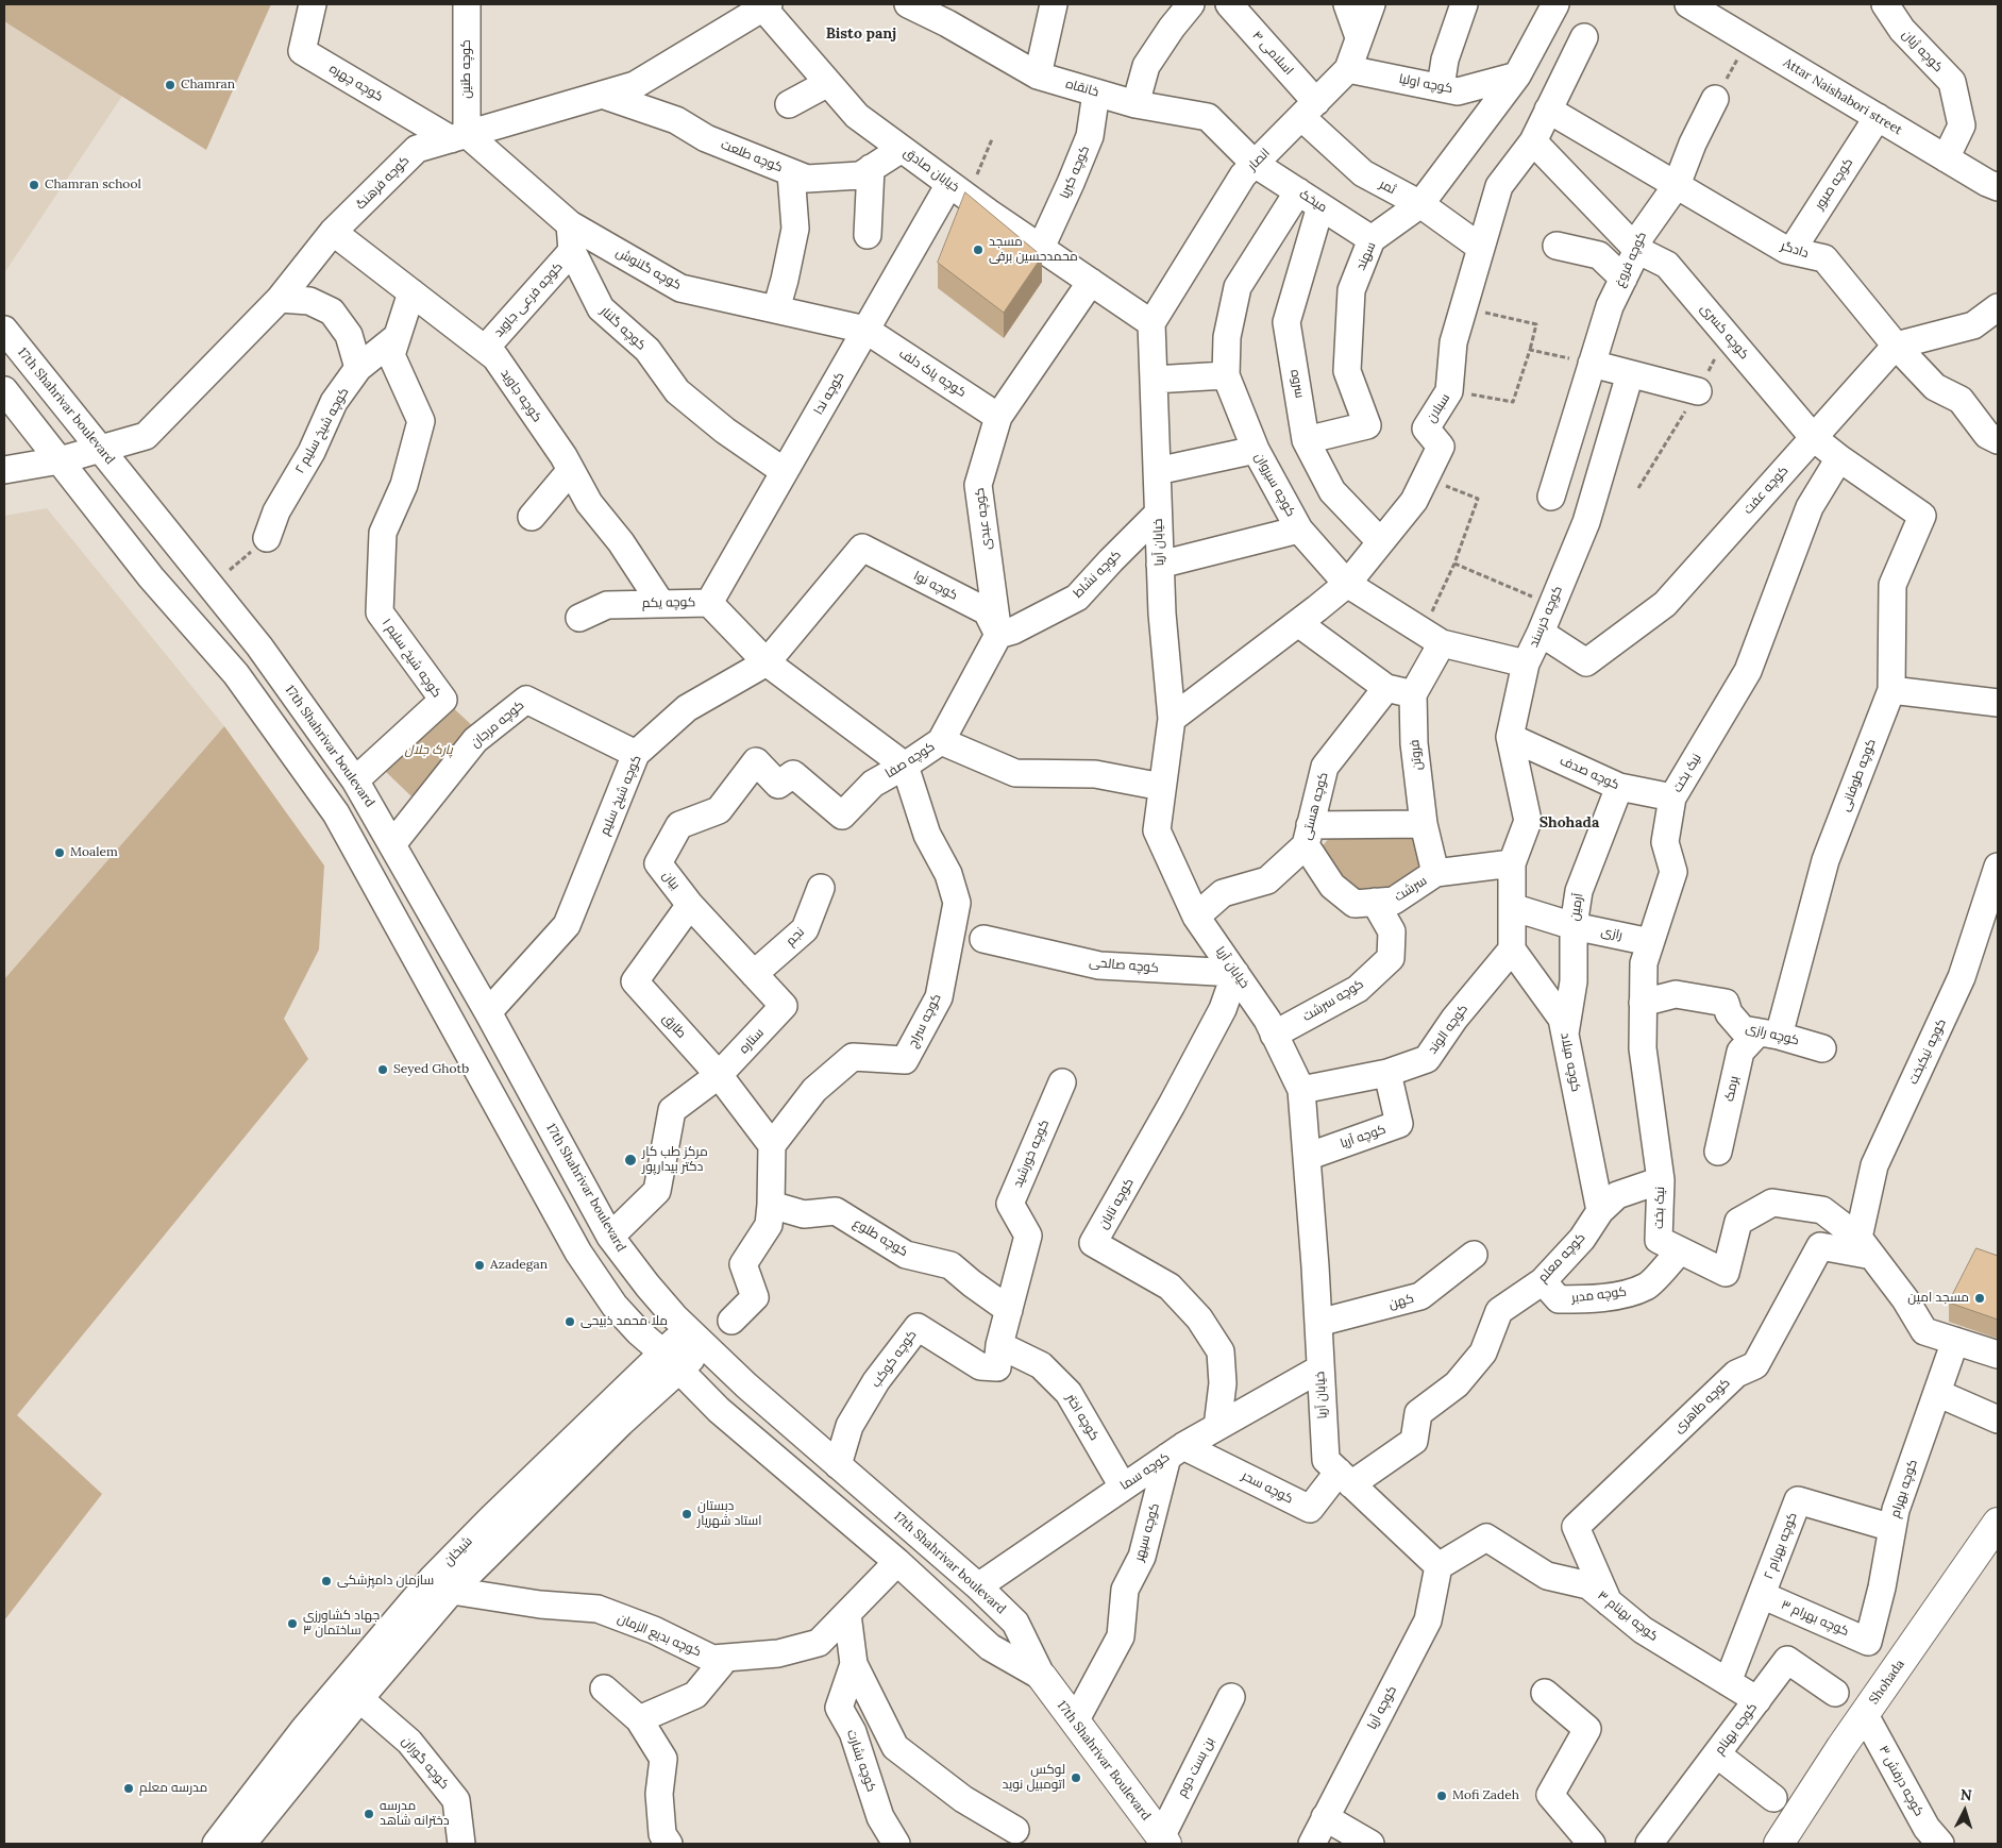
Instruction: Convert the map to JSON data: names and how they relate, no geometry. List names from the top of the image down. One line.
{"streets":{"main road":["Shohada","17th Shahrivar Boulevard"],"street":["کوچه ژیان","اسلامی ۴","کوچه طنین","کوچه چهره","کوچه اولیا","خانقاه","Attar Naishabori street","کوچه طلعت","انصار","خیابان صادق","کوچه کبریا","کوچه فرهنگ","کوچه صبور","ثمر","میخک","دادگر","سهند","کوچه فروغ","کوچه گلنوش","کوچه فرعی جاوید","کوچه گلنار","کوچه کسری","کوچه پاک دلف","سروه","کوچه ندا","کوچه جاوید","17th Shahrivar boulevard","سبلان","کوچه شیخ سلیم ۲","کوچه سیروان","کوچه عفت","کوچه عبدی","خیابان آریا","کوچه نشاط","کوچه نوا","کوچه یکم","کوچه خرسند","کوچه شیخ سلیم ۱","کوچه مرجان","فروتن","کوچه صفا","کوچه صدف","نیک بخت","کوچه طوفانی","کوچه شیخ سلیم","کوچه هستی","بیان","سرشت","آرمین","رازی","نجم","کوچه صالحی","کوچه سرشت","کوچه سراج","طارق","کوچه الوند","کوچه رازی","ستاره","کوچه نیکبخت","کوچه میلاد","برمک","کوچه آریا","کوچه خورشید","کوچه تابان","کوچه طلوع","کوچه معلم","کوچه مدبر","کهن","کوچه کوکب","کوچه طاهری","کوچه اختر","کوچه سما","کوچه سحر","کوچه بهرام","کوچه سپهر","کوچه بهرام ۲","شیخان","کوچه بهنام ۳","کوچه بهرام ۳","کوچه بدیع الزمان","کوچه بهنام","کوچه بشارت","کوچه گوران","بن بست دوم","کوچه درفش ۳"]},"crossings":[["کوچه ژیان","Attar Naishabori street"],["اسلامی ۴","انصار"],["اسلامی ۴","ثمر"],["کوچه طنین","کوچه چهره"],["کوچه طنین","کوچه فرهنگ"],["کوچه طنین","کوچه گلنوش"],["کوچه چهره","کوچه فرهنگ"],["کوچه چهره","کوچه گلنوش"],["کوچه اولیا","انصار"],["کوچه اولیا","سهند"],["خانقاه","انصار"],["خانقاه","کوچه کبریا"],["خانقاه","میخک"],["Attar Naishabori street","کوچه صبور"],["کوچه طلعت","خیابان صادق"],["کوچه طلعت","کوچه فرهنگ"],["انصار","خیابان صادق"],["انصار","ثمر"],["انصار","میخک"],["انصار","خیابان آریا"],["خیابان صادق","کوچه کبریا"],["خیابان صادق","کوچه فرهنگ"],["خیابان صادق","کوچه ندا"],["خیابان صادق","کوچه عبدی"],["خیابان صادق","خیابان آریا"],["کوچه فرهنگ","کوچه گلنوش"],["کوچه فرهنگ","کوچه جاوید"],["کوچه فرهنگ","17th Shahrivar boulevard"],["کوچه صبور","دادگر"],["ثمر","سهند"],["ثمر","سبلان"],["میخک","سهند"],["میخک","سروه"],["میخک","کوچه سیروان"],["دادگر","کوچه فروغ"],["دادگر","سبلان"],["دادگر","کوچه عفت"],["سهند","سروه"],["کوچه فروغ","کوچه کسری"],["کوچه گلنوش","کوچه گلنار"],["کوچه گلنوش","کوچه پاک دلف"],["کوچه گلنوش","کوچه ندا"],["کوچه فرعی جاوید","کوچه گلنار"],["کوچه فرعی جاوید","کوچه جاوید"],["کوچه گلنار","کوچه ندا"],["کوچه کسری","سبلان"],["کوچه کسری","کوچه عفت"],["کوچه کسری","نیک بخت"],["کوچه کسری","کوچه طوفانی"],["کوچه پاک دلف","کوچه ندا"],["کوچه پاک دلف","کوچه عبدی"],["سروه","سبلان"],["کوچه ندا","کوچه یکم"],["کوچه جاوید","کوچه یکم"],["کوچه جاوید","کوچه شیخ سلیم ۱"],["17th Shahrivar boulevard","کوچه شیخ سلیم ۱"],["17th Shahrivar boulevard","کوچه مرجان"],["17th Shahrivar boulevard","کوچه شیخ سلیم"],["17th Shahrivar boulevard","ستاره"],["17th Shahrivar boulevard","کوچه کوکب"],["17th Shahrivar boulevard","کوچه سما"],["17th Shahrivar boulevard","17th Shahrivar Boulevard"],["سبلان","کوچه سیروان"],["سبلان","خیابان آریا"],["کوچه شیخ سلیم ۲","کوچه شیخ سلیم ۱"],["کوچه سیروان","کوچه خرسند"],["کوچه عفت","کوچه خرسند"],["کوچه عبدی","کوچه نشاط"],["کوچه عبدی","کوچه نوا"],["خیابان آریا","کوچه نشاط"],["خیابان آریا","کوچه صفا"],["خیابان آریا","کوچه هستی"],["خیابان آریا","کوچه صالحی"],["خیابان آریا","کوچه سرشت"],["خیابان آریا","کوچه الوند"],["خیابان آریا","کوچه آریا"],["خیابان آریا","کوچه تابان"],["خیابان آریا","کوچه معلم"],["خیابان آریا","کهن"],["خیابان آریا","کوچه سما"],["خیابان آریا","کوچه سحر"],["خیابان آریا","کوچه بهنام ۳"],["کوچه نشاط","کوچه نوا"],["کوچه نوا","کوچه شیخ سلیم"],["کوچه یکم","کوچه شیخ سلیم"],["کوچه خرسند","کوچه صدف"],["کوچه خرسند","سرشت"],["کوچه مرجان","کوچه شیخ سلیم"],["فروتن","سرشت"],["کوچه صفا","بیان"],["کوچه صفا","کوچه سراج"],["کوچه صدف","نیک بخت"],["کوچه صدف","آرمین"],["نیک بخت","رازی"],["نیک بخت","کوچه رازی"],["نیک بخت","کوچه معلم"],["نیک بخت","کوچه مدبر"],["کوچه طوفانی","کوچه رازی"],["کوچه طوفانی","برمک"],["کوچه هستی","سرشت"],["بیان","نجم"],["بیان","طارق"],["بیان","ستاره"],["سرشت","کوچه سرشت"],["آرمین","رازی"],["آرمین","کوچه میلاد"],["کوچه صالحی","کوچه تابان"],["کوچه سراج","طارق"],["طارق","ستاره"],["کوچه الوند","کوچه میلاد"],["کوچه الوند","کوچه آریا"],["کوچه رازی","برمک"],["کوچه نیکبخت","کوچه طاهری"],["کوچه میلاد","کوچه معلم"],["کوچه آریا","کوچه بهنام ۳"],["کوچه خورشید","کوچه طلوع"],["کوچه خورشید","کوچه کوکب"],["کوچه خورشید","کوچه اختر"],["کوچه تابان","کوچه سما"],["کوچه معلم","کوچه مدبر"],["کوچه معلم","کوچه سحر"],["کوچه کوکب","کوچه اختر"],["کوچه طاهری","کوچه بهنام ۳"],["کوچه اختر","کوچه سما"],["کوچه سما","کوچه سحر"],["کوچه سما","کوچه سپهر"],["کوچه سحر","کوچه سپهر"],["کوچه بهرام","کوچه بهرام ۲"],["کوچه بهرام","کوچه بهرام ۳"],["کوچه سپهر","17th Shahrivar Boulevard"],["کوچه بهرام ۲","کوچه بهنام ۳"],["کوچه بهرام ۲","کوچه بهرام ۳"],["شیخان","کوچه بدیع الزمان"],["شیخان","کوچه گوران"],["کوچه بهنام ۳","کوچه بهنام"],["کوچه بدیع الزمان","کوچه بشارت"],["Shohada","کوچه درفش ۳"],["17th Shahrivar Boulevard","بن بست دوم"]],"districts":["Bisto panj","Shohada"],"parks":["پارک جلال"],"places":["Chamran","Chamran school","مسجد محمدحسین برفی","Moalem","Seyed Ghotb","مرکز طب کار دکتر بیدارپور","Azadegan","مسجد امین","ملا محمد ذبیحی","دبستان استاد شهریار","سازمان دامپزشکی","جهاد کشاورزی ساختمان ۳","لوکس اتومبیل نوید","مدرسه معلم","Mofi Zadeh","مدرسه دخترانه شاهد"],"north":"top"}
